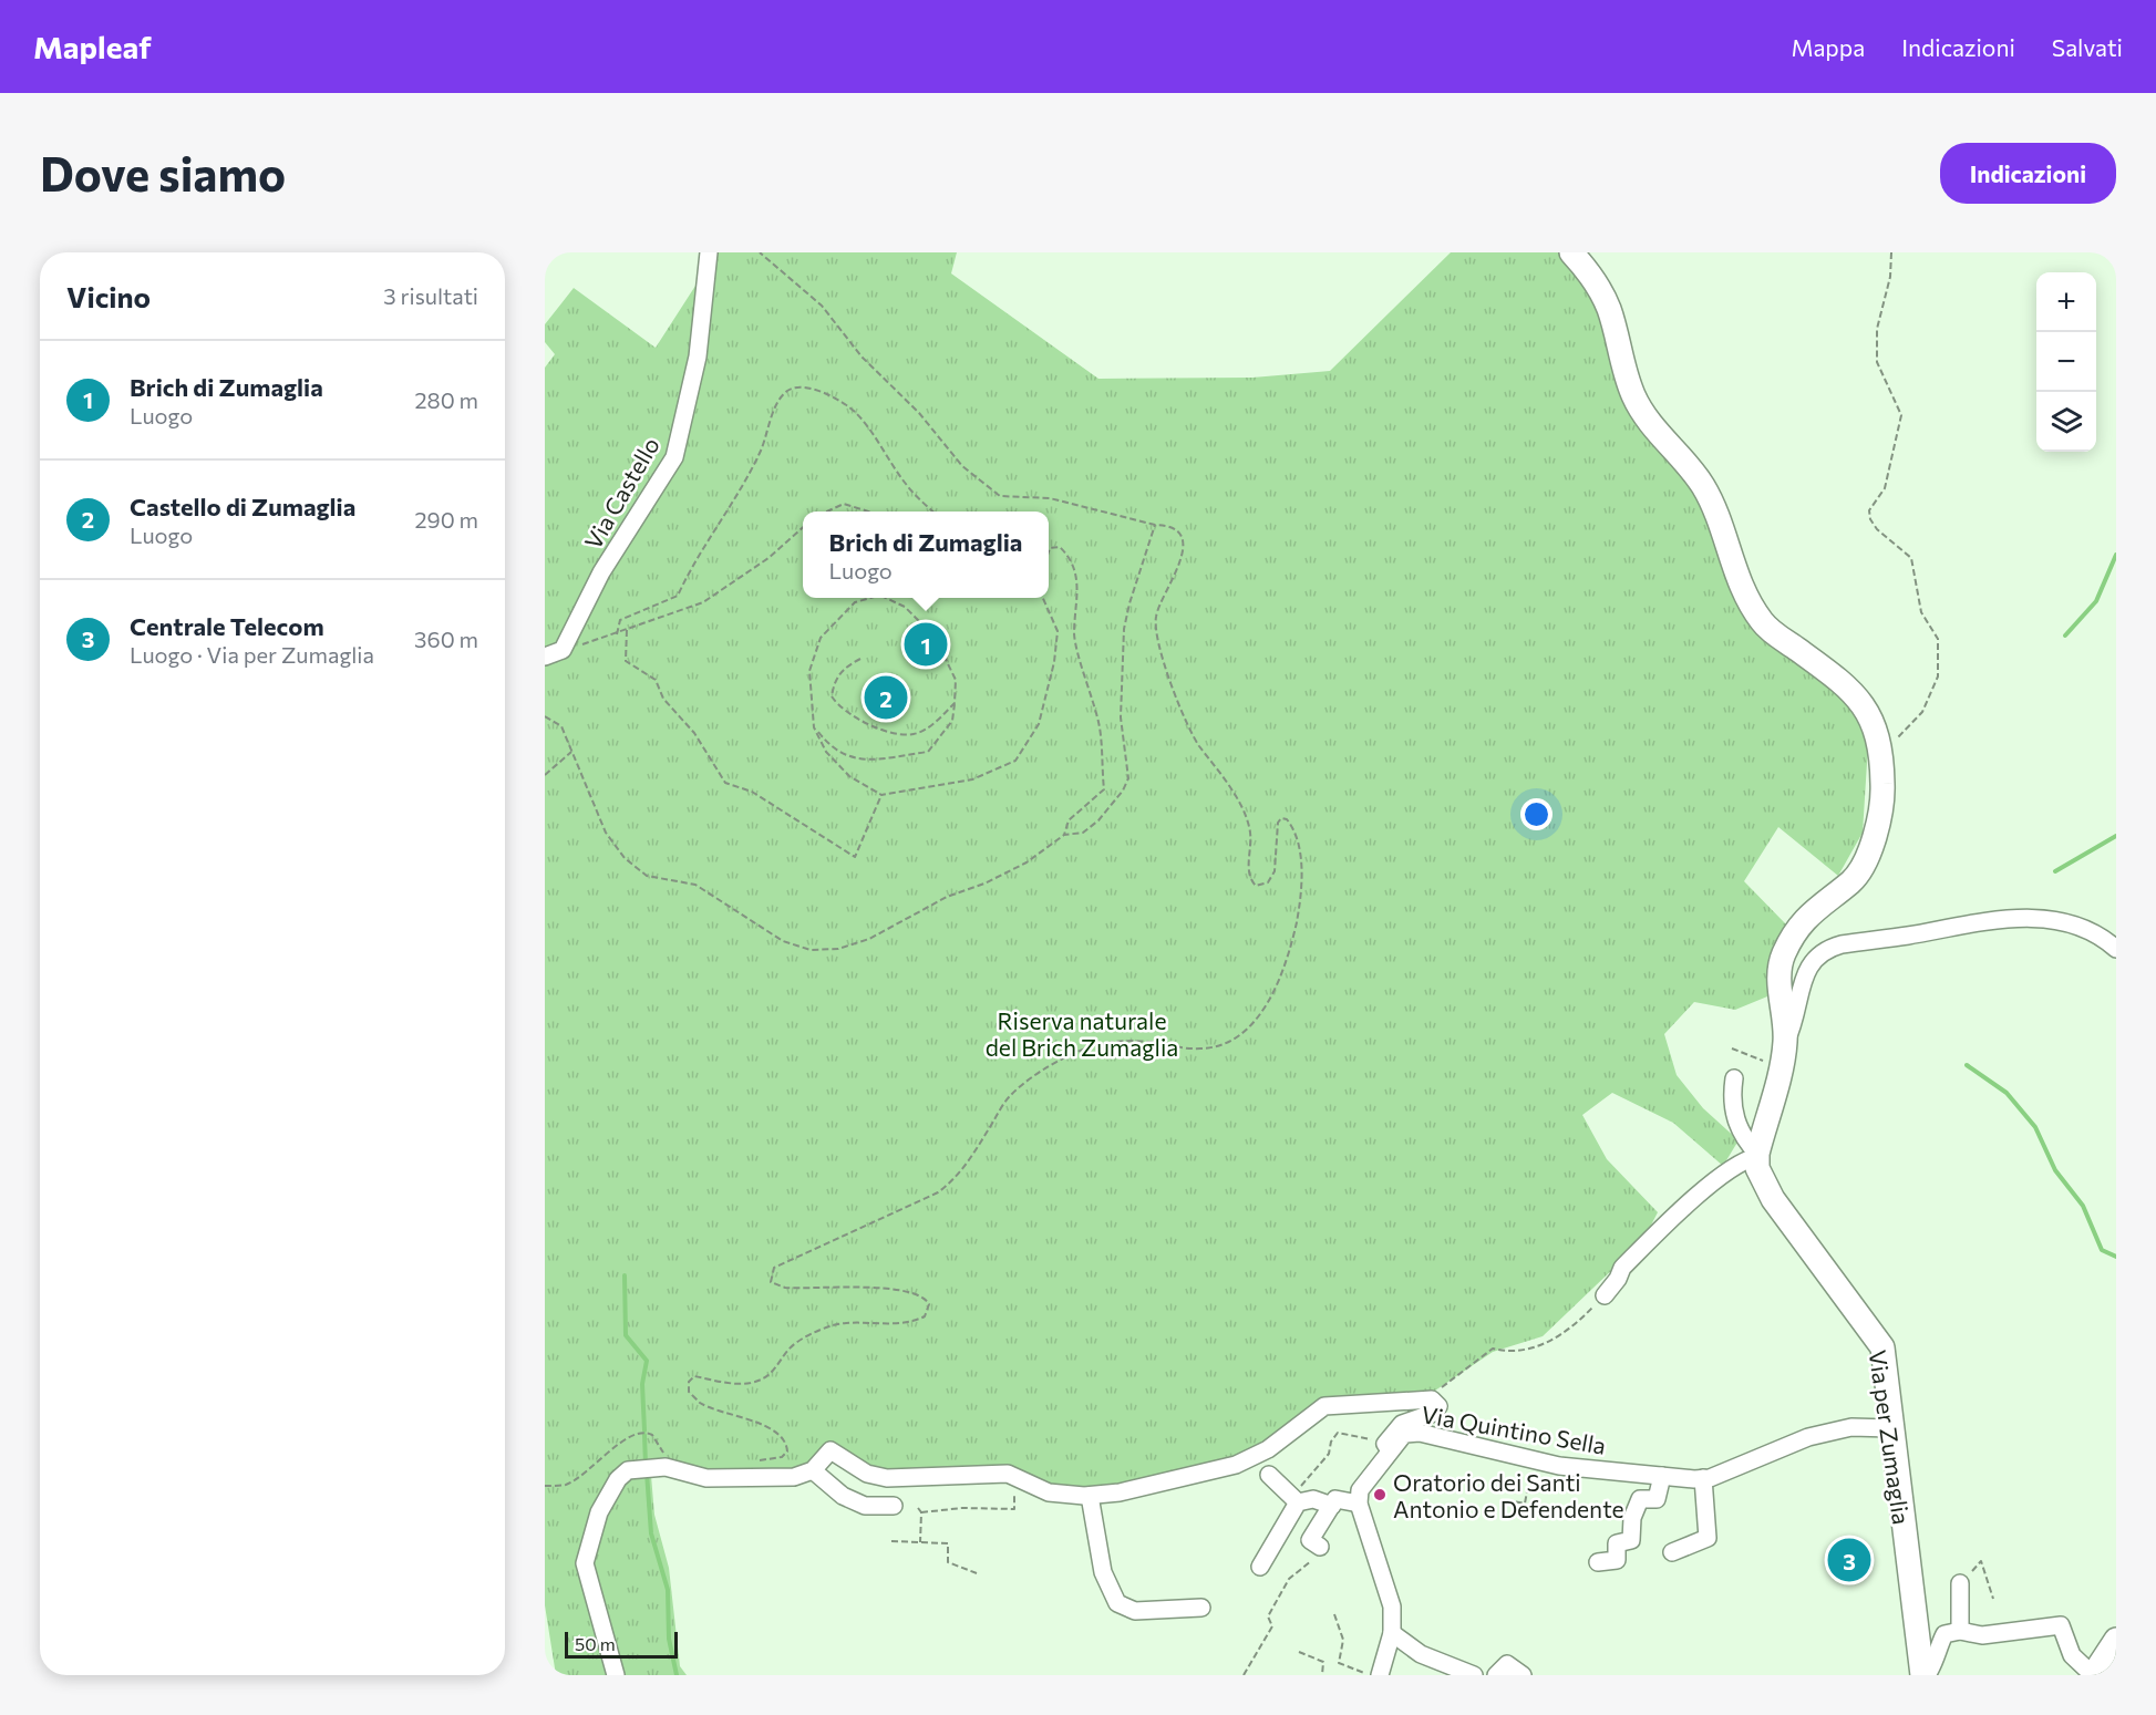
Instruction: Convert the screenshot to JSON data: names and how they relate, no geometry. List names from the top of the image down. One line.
{"streets":{"street":["Via Castello","Via Quintino Sella","Via per Zumaglia"]},"crossings":[["Via Quintino Sella","Via per Zumaglia"]],"parks":["Riserva naturale del Brich Zumaglia"],"places":["Oratorio dei Santi Antonio e Defendente"],"scale_bar":"50 m","page":{"header":"Mapleaf","nav":["Mappa","Indicazioni","Salvati"],"buttons":"Indicazioni","title":"Dove siamo","heading":["Vicino","3 risultati"],"map_buttons":["+","−"],"list":[{"mark":"1","name":"Brich di Zumaglia","note":"Luogo","value":"280 m"},{"mark":"2","name":"Castello di Zumaglia","note":"Luogo","value":"290 m"},{"mark":"3","name":"Centrale Telecom","note":"Luogo · Via per Zumaglia","value":"360 m"}],"popup":["Brich di Zumaglia","Luogo"],"pins":["1","2","3"],"scale":"50 m"}}
